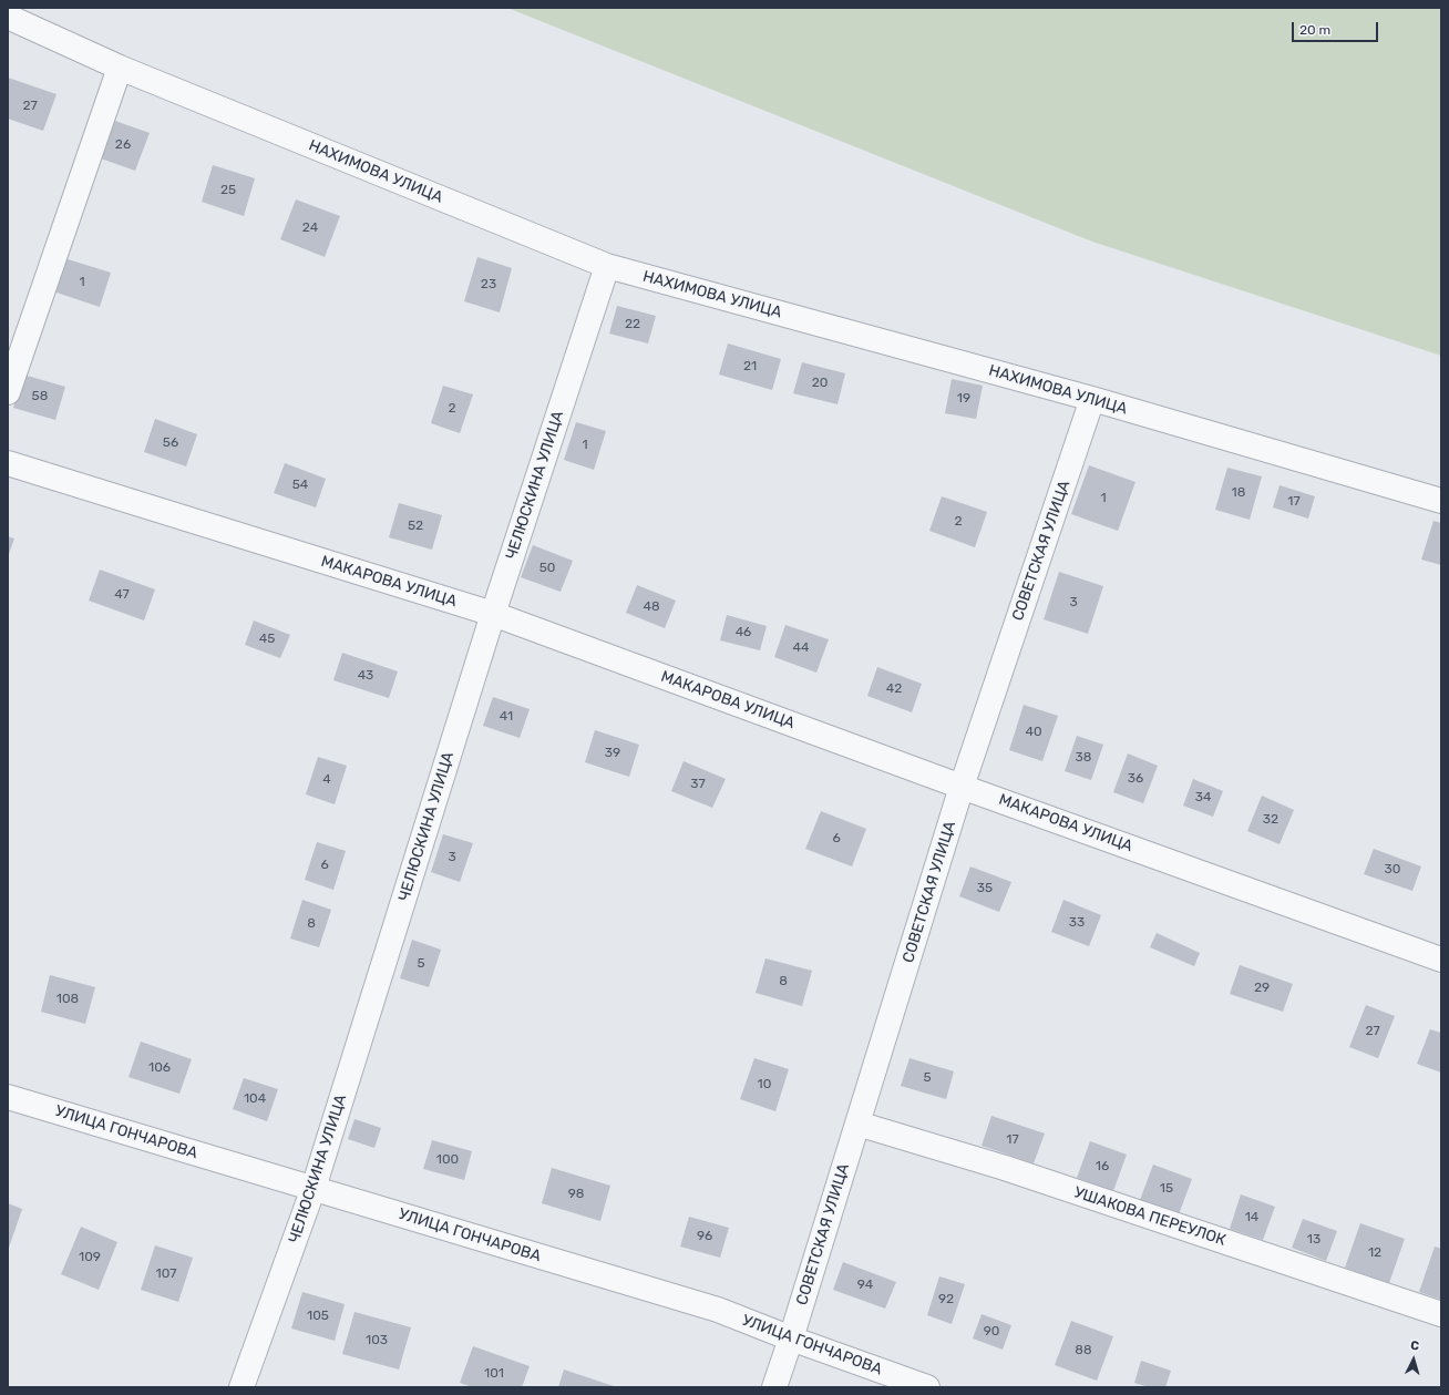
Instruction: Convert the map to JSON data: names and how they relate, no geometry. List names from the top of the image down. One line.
{"streets":{"street":["НАХИМОВА УЛИЦА","ЧЕЛЮСКИНА УЛИЦА","СОВЕТСКАЯ УЛИЦА","МАКАРОВА УЛИЦА","УЛИЦА ГОНЧАРОВА","УШАКОВА ПЕРЕУЛОК"]},"crossings":[["НАХИМОВА УЛИЦА","ЧЕЛЮСКИНА УЛИЦА"],["НАХИМОВА УЛИЦА","СОВЕТСКАЯ УЛИЦА"],["ЧЕЛЮСКИНА УЛИЦА","МАКАРОВА УЛИЦА"],["ЧЕЛЮСКИНА УЛИЦА","УЛИЦА ГОНЧАРОВА"],["СОВЕТСКАЯ УЛИЦА","МАКАРОВА УЛИЦА"],["СОВЕТСКАЯ УЛИЦА","УЛИЦА ГОНЧАРОВА"],["СОВЕТСКАЯ УЛИЦА","УШАКОВА ПЕРЕУЛОК"]],"house_numbers":["27","26","25","24","1","23","22","21","20","58","19","2","56","1","54","18","1","17","2","52","50","47","3","48","46","45","44","43","42","41","40","39","38","36","4","37","34","32","6","3","6","30","35","33","8","5","8","29","108","27","106","5","10","104","17","100","16","15","98","14","96","13","12","109","107","94","92","105","90","103","88","101"],"scale_bar":"20 m","north":"top"}
